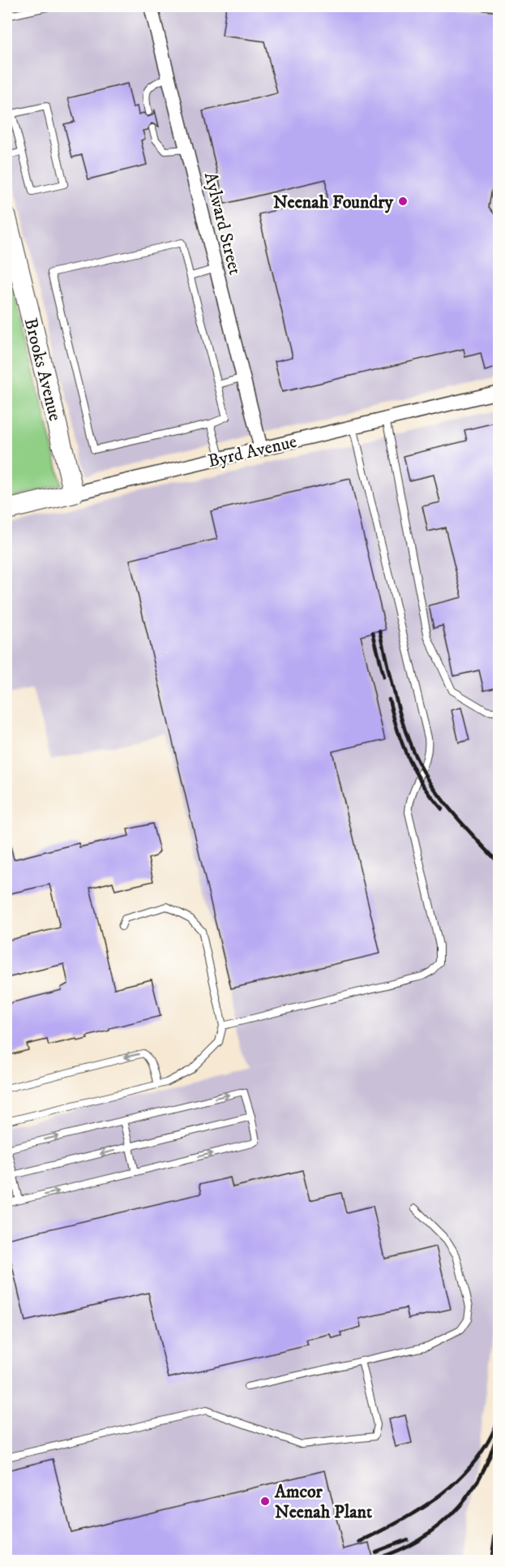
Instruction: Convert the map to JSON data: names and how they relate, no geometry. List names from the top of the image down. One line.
{"streets":{"street":["Aylward Street","Brooks Avenue","Byrd Avenue"]},"crossings":[["Aylward Street","Byrd Avenue"],["Brooks Avenue","Byrd Avenue"]],"places":["Neenah Foundry","Amcor Neenah Plant"]}
